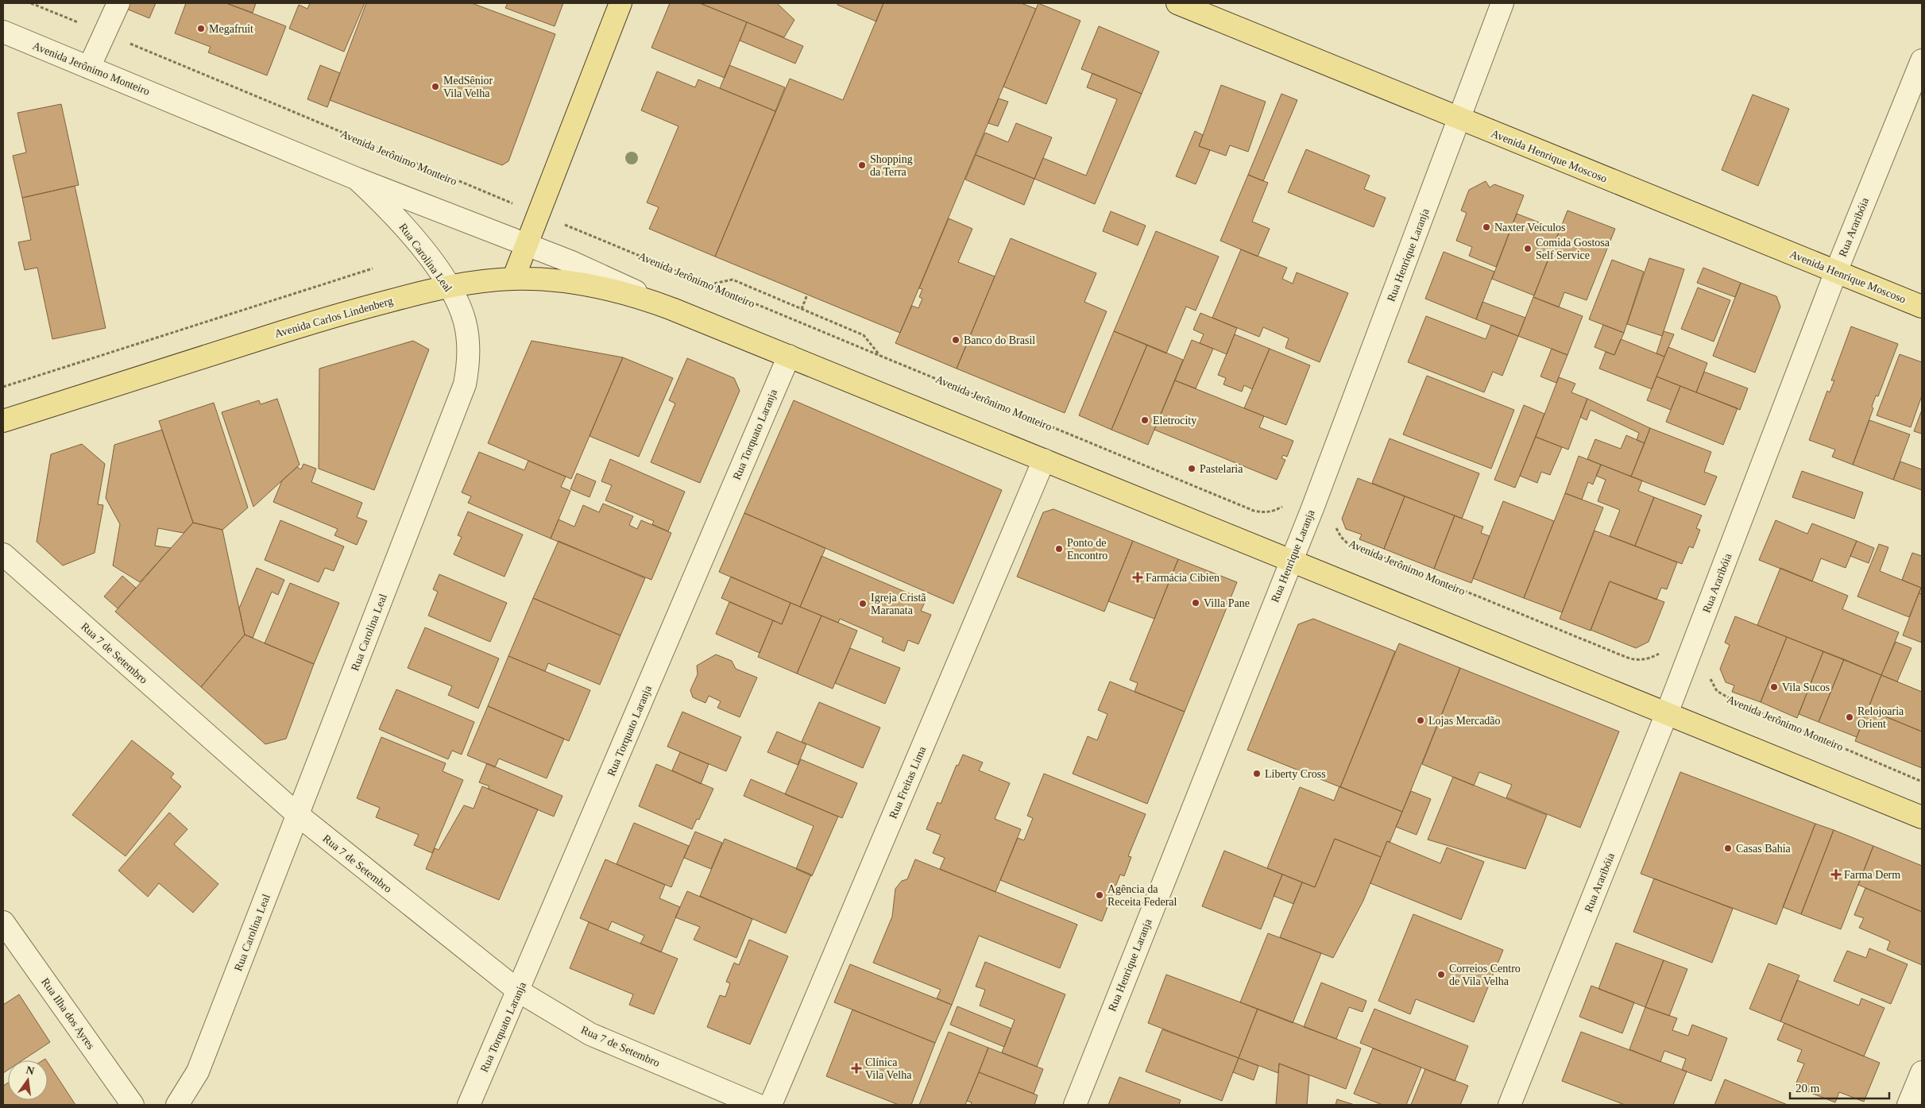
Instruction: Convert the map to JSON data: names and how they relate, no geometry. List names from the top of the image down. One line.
{"streets":{"main road":["Avenida Jerônimo Monteiro","Avenida Henrique Moscoso","Avenida Carlos Lindenberg"],"street":["Rua Araribóia","Rua Henrique Laranja","Rua Carolina Leal","Rua Torquato Laranja","Rua 7 de Setembro","Rua Freitas Lima","Rua Ilha dos Ayres"]},"crossings":[["Avenida Jerônimo Monteiro","Rua Araribóia"],["Avenida Jerônimo Monteiro","Rua Henrique Laranja"],["Avenida Jerônimo Monteiro","Rua Carolina Leal"],["Avenida Jerônimo Monteiro","Avenida Carlos Lindenberg"],["Avenida Jerônimo Monteiro","Rua Torquato Laranja"],["Avenida Jerônimo Monteiro","Rua Freitas Lima"],["Avenida Henrique Moscoso","Rua Araribóia"],["Avenida Henrique Moscoso","Rua Henrique Laranja"],["Rua Carolina Leal","Avenida Carlos Lindenberg"],["Rua Carolina Leal","Rua 7 de Setembro"],["Rua Torquato Laranja","Rua 7 de Setembro"]],"places":{"other":["Megafruit","MedSênior Vila Velha","Shopping da Terra","Naxter Veículos","Comida Gostosa Self Service","Banco do Brasil","Eletrocity","Pastelaria","Ponto de Encontro","Villa Pane","Igreja Cristã Maranata","Vila Sucos","Relojoaria Orient","Lojas Mercadão","Liberty Cross","Casas Bahia","Agência da Receita Federal","Correios Centro de Vila Velha"],"health":["Farmácia Cibien","Farma Derm","Clínica Vila Velha"]},"scale_bar":"20 m","north":"top"}
